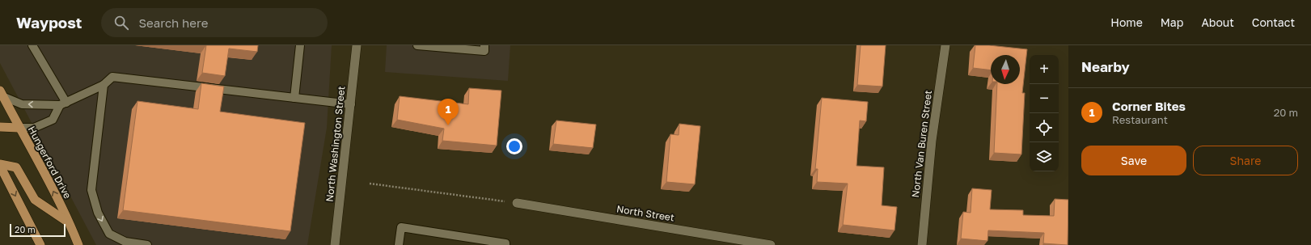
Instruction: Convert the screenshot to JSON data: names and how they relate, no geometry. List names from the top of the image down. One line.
{"streets":{"main road":["Hungerford Drive"],"street":["North Washington Street","North Van Buren Street","North Street"]},"scale_bar":"20 m","north":"bottom","page":{"header":"Waypost","search":"Search here","nav":["Home","Map","About","Contact"],"heading":"Nearby","map_buttons":["+","−"],"list":[{"mark":"1","name":"Corner Bites","note":"Restaurant","value":"20 m"}],"pins":"1","buttons":["Save","Share"],"scale":"20 m"}}
